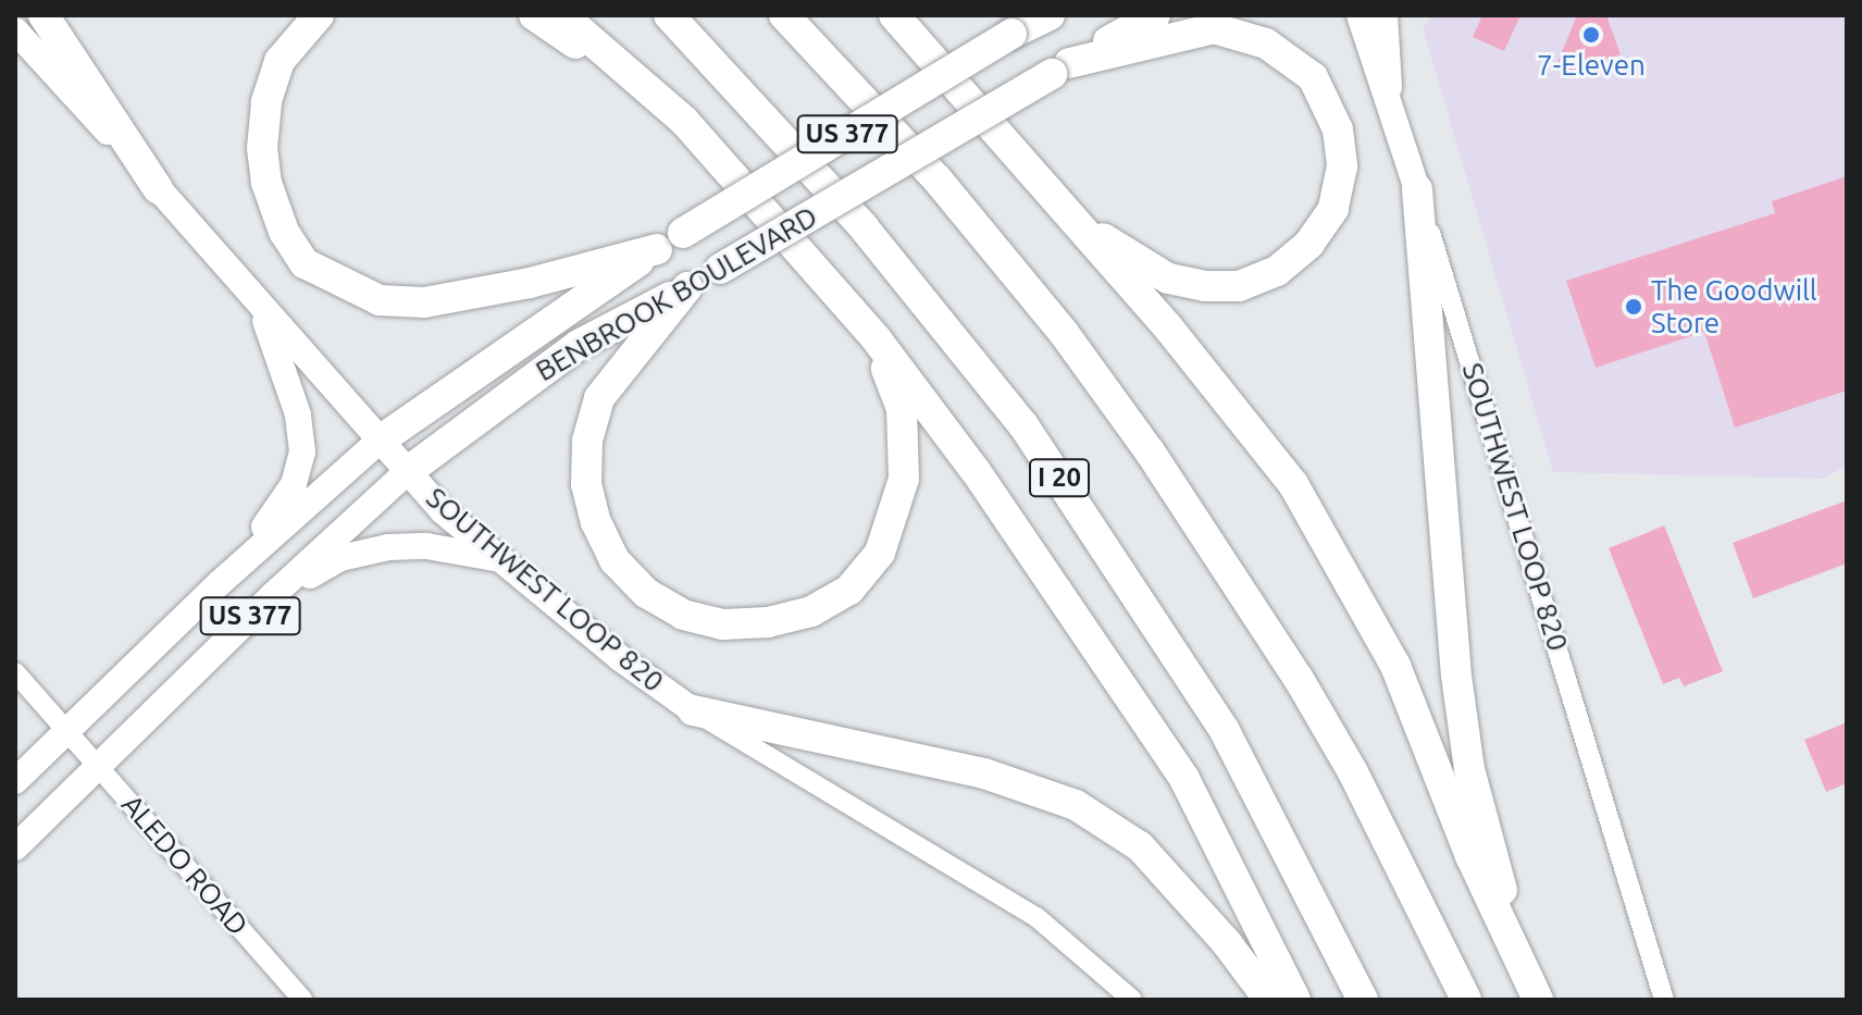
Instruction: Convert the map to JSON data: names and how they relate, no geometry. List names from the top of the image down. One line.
{"streets":{"highway":["US 377","BENBROOK BOULEVARD","I 20"],"main road":["SOUTHWEST LOOP 820"],"street":["ALEDO ROAD"]},"crossings":[["BENBROOK BOULEVARD","SOUTHWEST LOOP 820"],["BENBROOK BOULEVARD","ALEDO ROAD"]],"places":["7-Eleven","The Goodwill Store"]}
